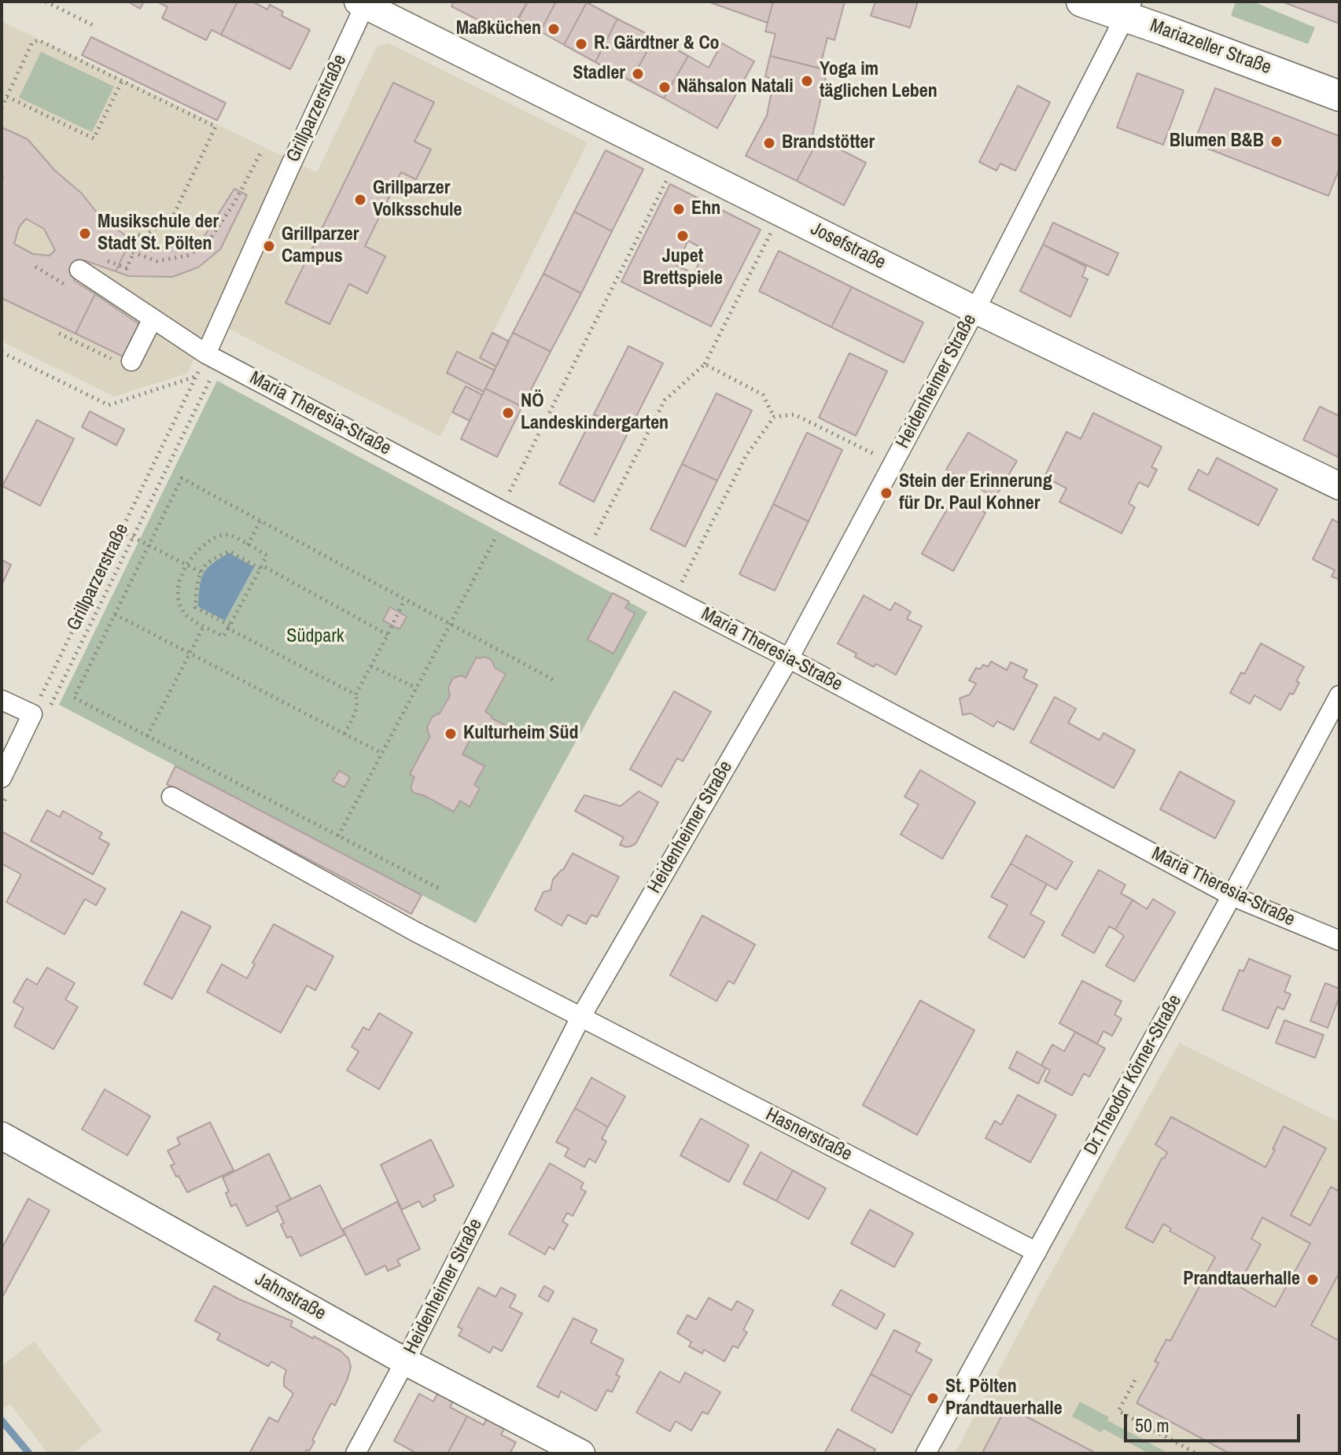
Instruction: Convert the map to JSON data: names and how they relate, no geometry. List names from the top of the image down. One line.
{"streets":{"main road":["Mariazeller Straße"],"street":["Grillparzerstraße","Josefstraße","Heidenheimer Straße","Maria Theresia-Straße","Dr.Theodor Körner-Straße","Hasnerstraße","Jahnstraße"]},"crossings":[["Mariazeller Straße","Heidenheimer Straße"],["Grillparzerstraße","Josefstraße"],["Grillparzerstraße","Maria Theresia-Straße"],["Josefstraße","Heidenheimer Straße"],["Heidenheimer Straße","Maria Theresia-Straße"],["Heidenheimer Straße","Hasnerstraße"],["Heidenheimer Straße","Jahnstraße"],["Maria Theresia-Straße","Dr.Theodor Körner-Straße"],["Dr.Theodor Körner-Straße","Hasnerstraße"]],"parks":["Südpark"],"places":["Maßküchen","R. Gärdtner & Co","Stadler","Yoga im täglichen Leben","Nähsalon Natali","Blumen B&B","Brandstötter","Grillparzer Volksschule","Ehn","Musikschule der Stadt St. Pölten","Jupet Brettspiele","Grillparzer Campus","NÖ Landeskindergarten","Stein der Erinnerung für Dr. Paul Kohner","Kulturheim Süd","Prandtauerhalle","St. Pölten Prandtauerhalle"],"scale_bar":"50 m"}
